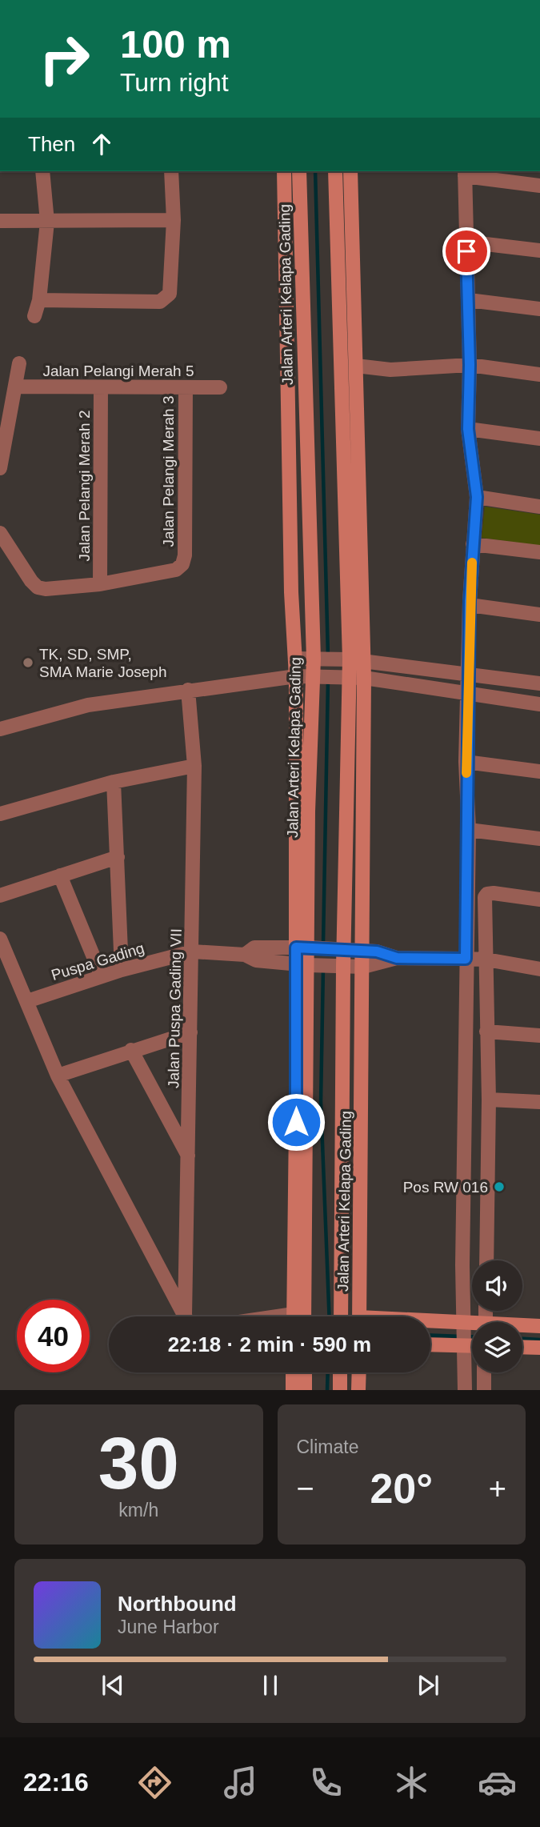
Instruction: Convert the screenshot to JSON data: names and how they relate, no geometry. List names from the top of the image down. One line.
{"streets":{"street":["Jalan Arteri Kelapa Gading","Jalan Pelangi Merah 5","Jalan Pelangi Merah 3","Jalan Pelangi Merah 2","Puspa Gading","Jalan Puspa Gading VII"]},"crossings":[["Jalan Arteri Kelapa Gading","Puspa Gading"],["Jalan Pelangi Merah 5","Jalan Pelangi Merah 3"],["Jalan Pelangi Merah 5","Jalan Pelangi Merah 2"],["Jalan Pelangi Merah 3","Jalan Pelangi Merah 2"],["Puspa Gading","Jalan Puspa Gading VII"]],"places":["TK, SD, SMP, SMA Marie Joseph","Pos RW 016"],"page":{"turn":["100 m","Turn right"],"then":"Then","limit":"40","trip":"22:18 · 2 min · 590 m","tile":[["30","km/h"],"Climate"],"heat":["−","20°","+"],"song":["Northbound","June Harbor"],"tabs":"22:16"}}
